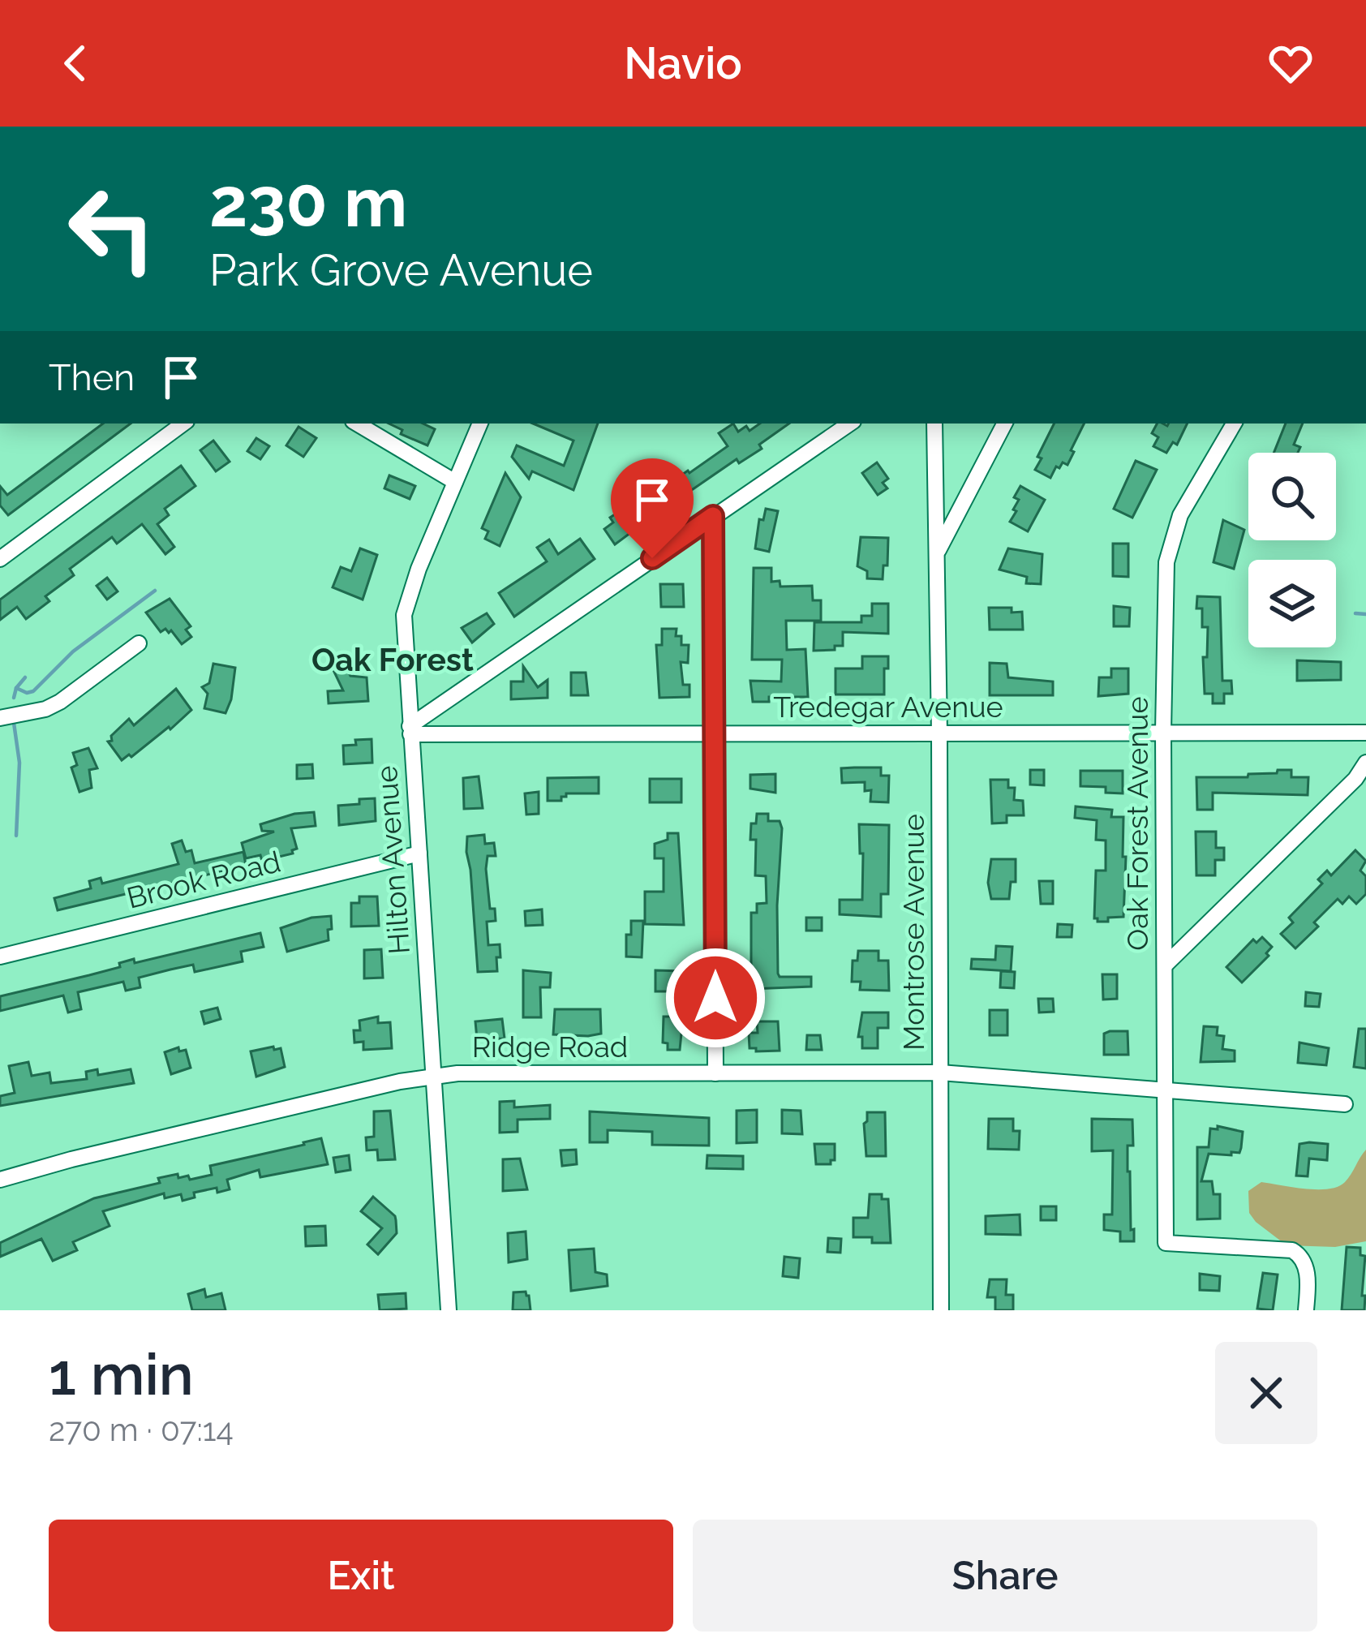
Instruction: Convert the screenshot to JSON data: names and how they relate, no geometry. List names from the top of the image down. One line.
{"streets":{"street":["Tredegar Avenue","Oak Forest Avenue","Hilton Avenue","Brook Road","Montrose Avenue","Ridge Road"]},"crossings":[["Tredegar Avenue","Oak Forest Avenue"],["Tredegar Avenue","Hilton Avenue"],["Tredegar Avenue","Montrose Avenue"],["Oak Forest Avenue","Ridge Road"],["Hilton Avenue","Brook Road"],["Hilton Avenue","Ridge Road"],["Montrose Avenue","Ridge Road"]],"districts":["Oak Forest"],"page":{"header":"Navio","turn":["230 m","Park Grove Avenue"],"then":"Then","heading":["1 min","270 m · 07:14"],"buttons":["Exit","Share"]}}
